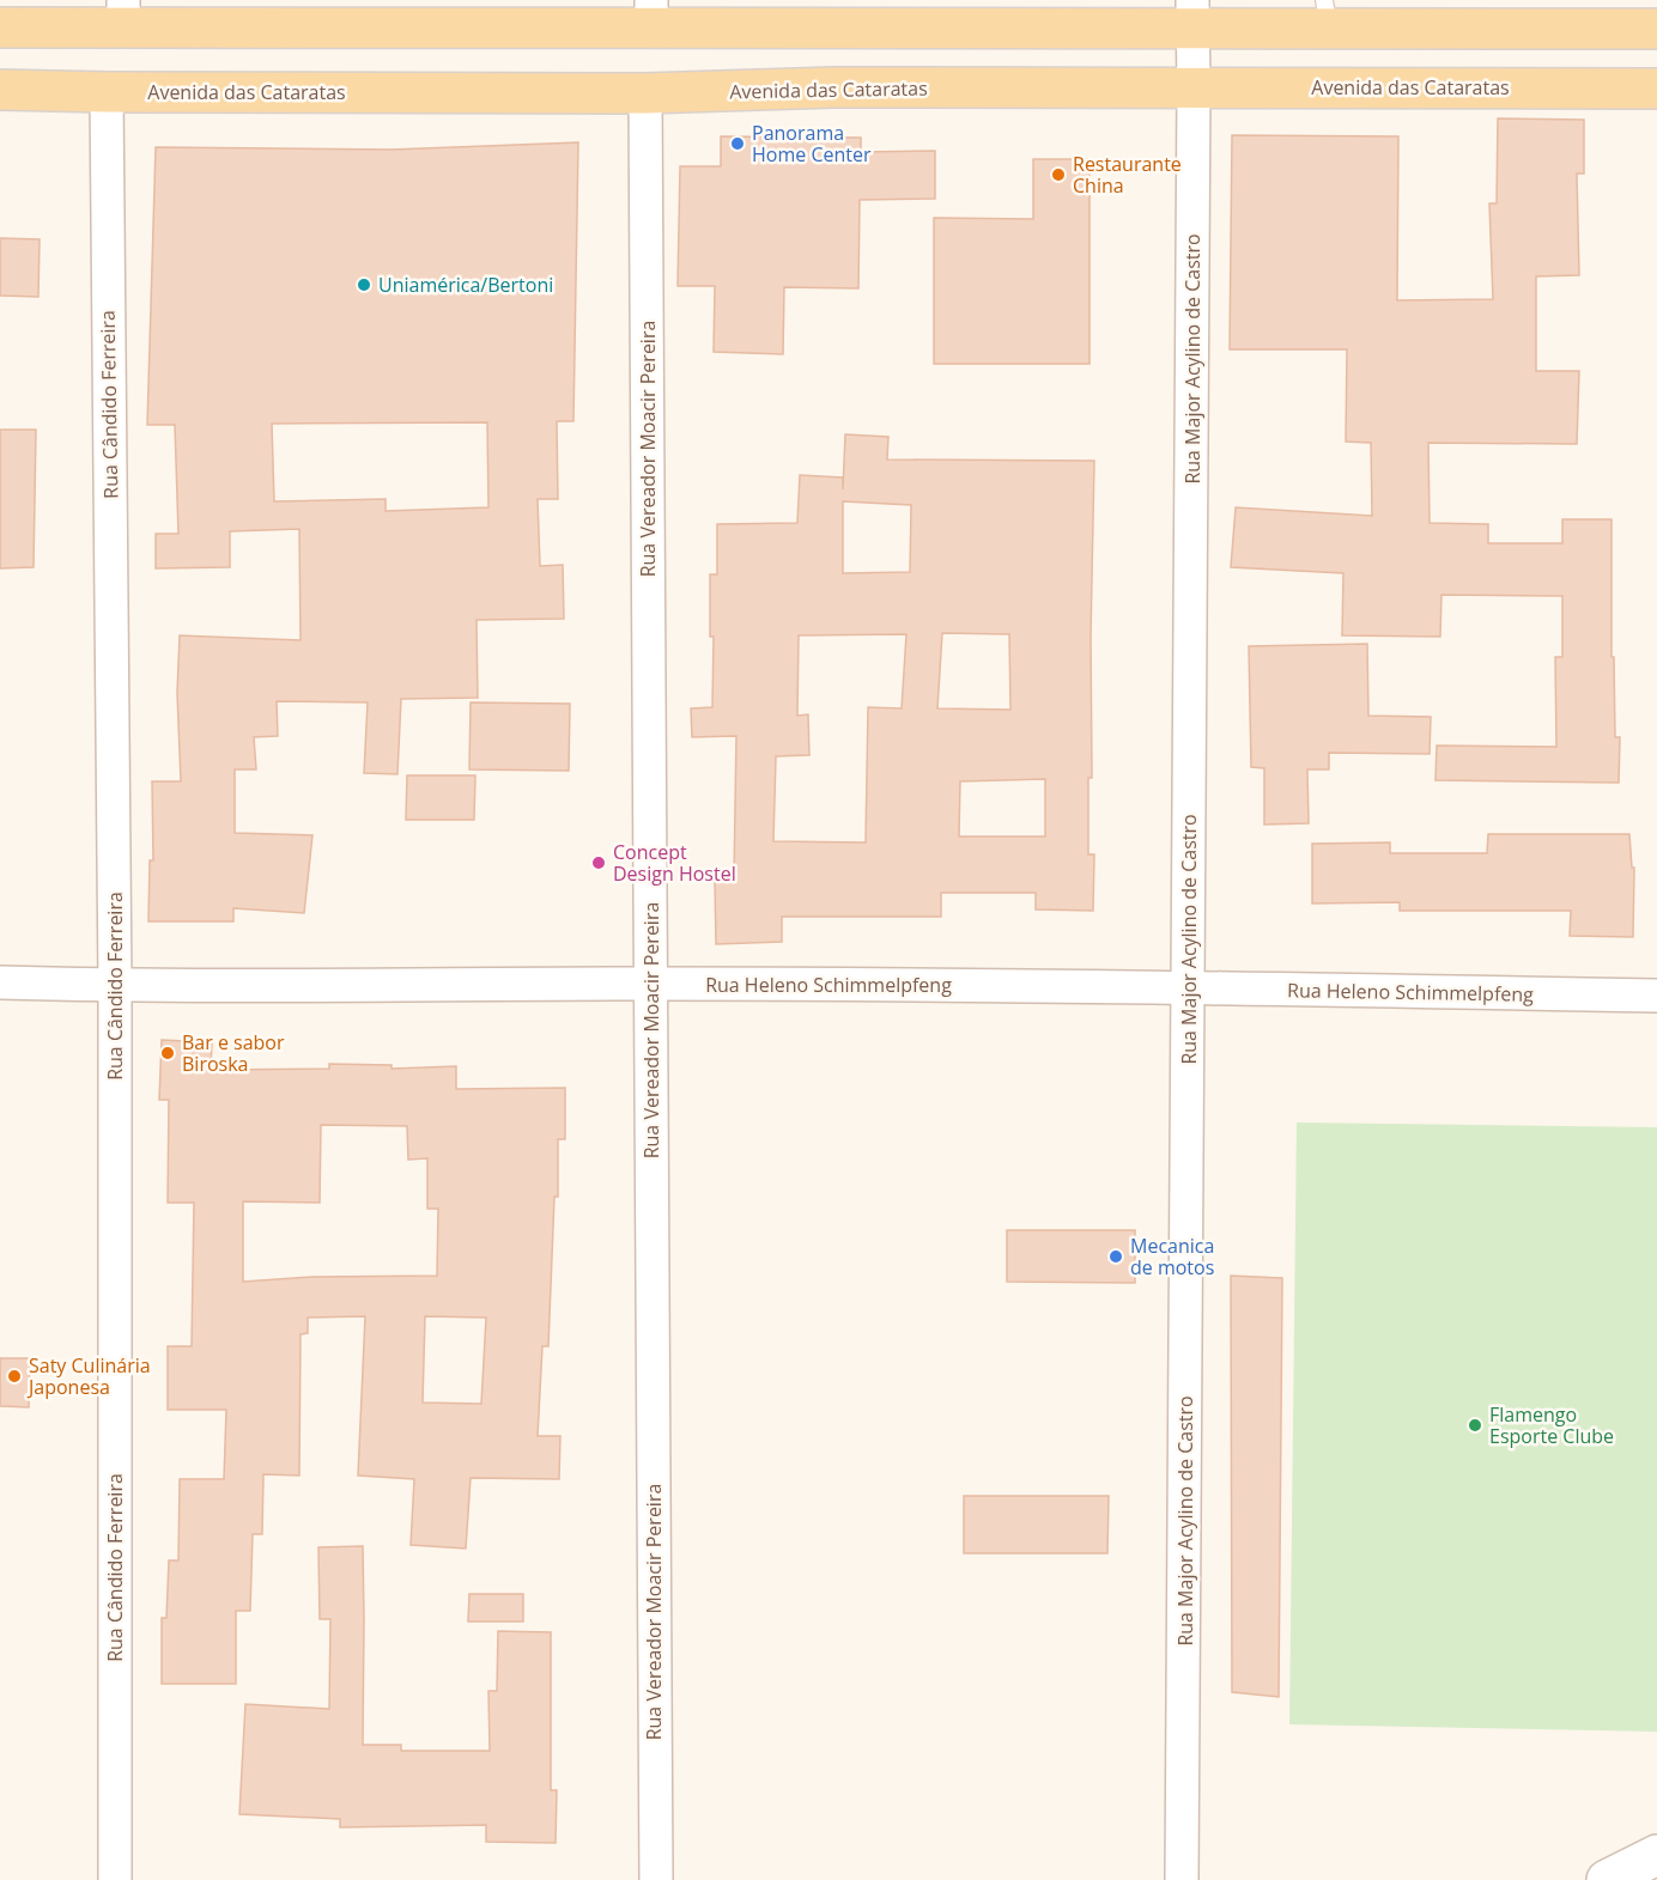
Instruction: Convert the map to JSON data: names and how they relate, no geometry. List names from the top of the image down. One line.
{"streets":{"main road":["Avenida das Cataratas"],"street":["Rua Major Acylino de Castro","Rua Cândido Ferreira","Rua Vereador Moacir Pereira","Rua Heleno Schimmelpfeng"]},"crossings":[["Avenida das Cataratas","Rua Major Acylino de Castro"],["Avenida das Cataratas","Rua Cândido Ferreira"],["Avenida das Cataratas","Rua Vereador Moacir Pereira"],["Rua Major Acylino de Castro","Rua Heleno Schimmelpfeng"],["Rua Cândido Ferreira","Rua Heleno Schimmelpfeng"],["Rua Vereador Moacir Pereira","Rua Heleno Schimmelpfeng"]],"places":["Panorama Home Center","Restaurante China","Uniamérica/Bertoni","Concept Design Hostel","Bar e sabor Biroska","Mecanica de motos","Saty Culinária Japonesa","Flamengo Esporte Clube"]}
